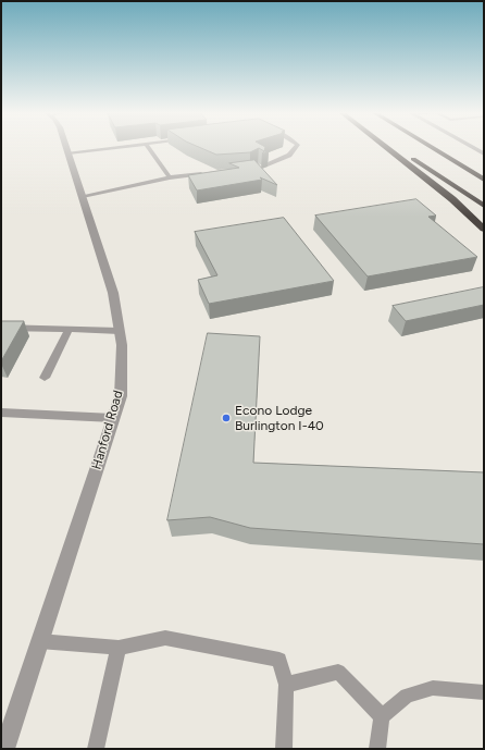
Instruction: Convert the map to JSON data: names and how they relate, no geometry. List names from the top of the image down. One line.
{"streets":{"street":["Hanford Road"]},"places":["Econo Lodge Burlington I-40"]}
